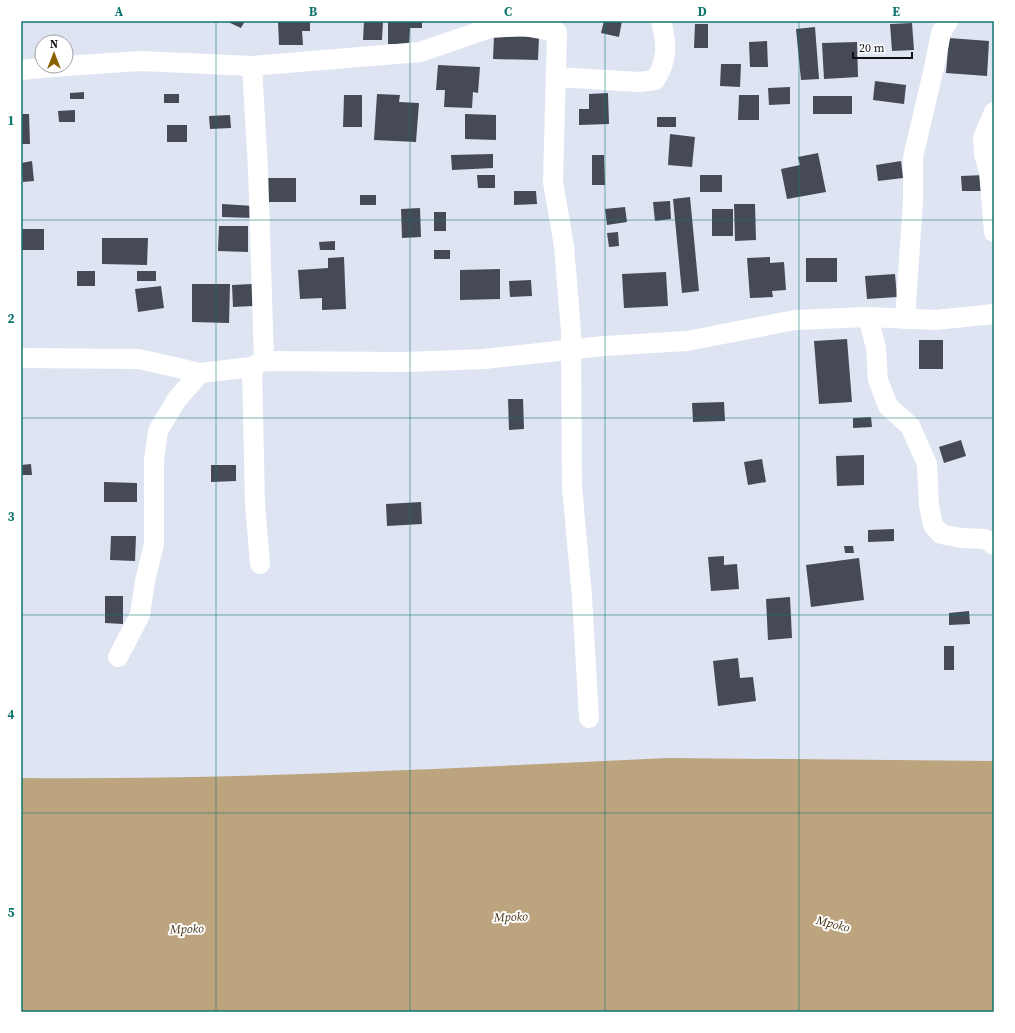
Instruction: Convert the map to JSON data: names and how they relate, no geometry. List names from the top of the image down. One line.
{"water":["Mpoko"],"scale_bar":"20 m","north":"top","grid":{"columns":["A","B","C","D","E"],"rows":["1","2","3","4","5"]}}
